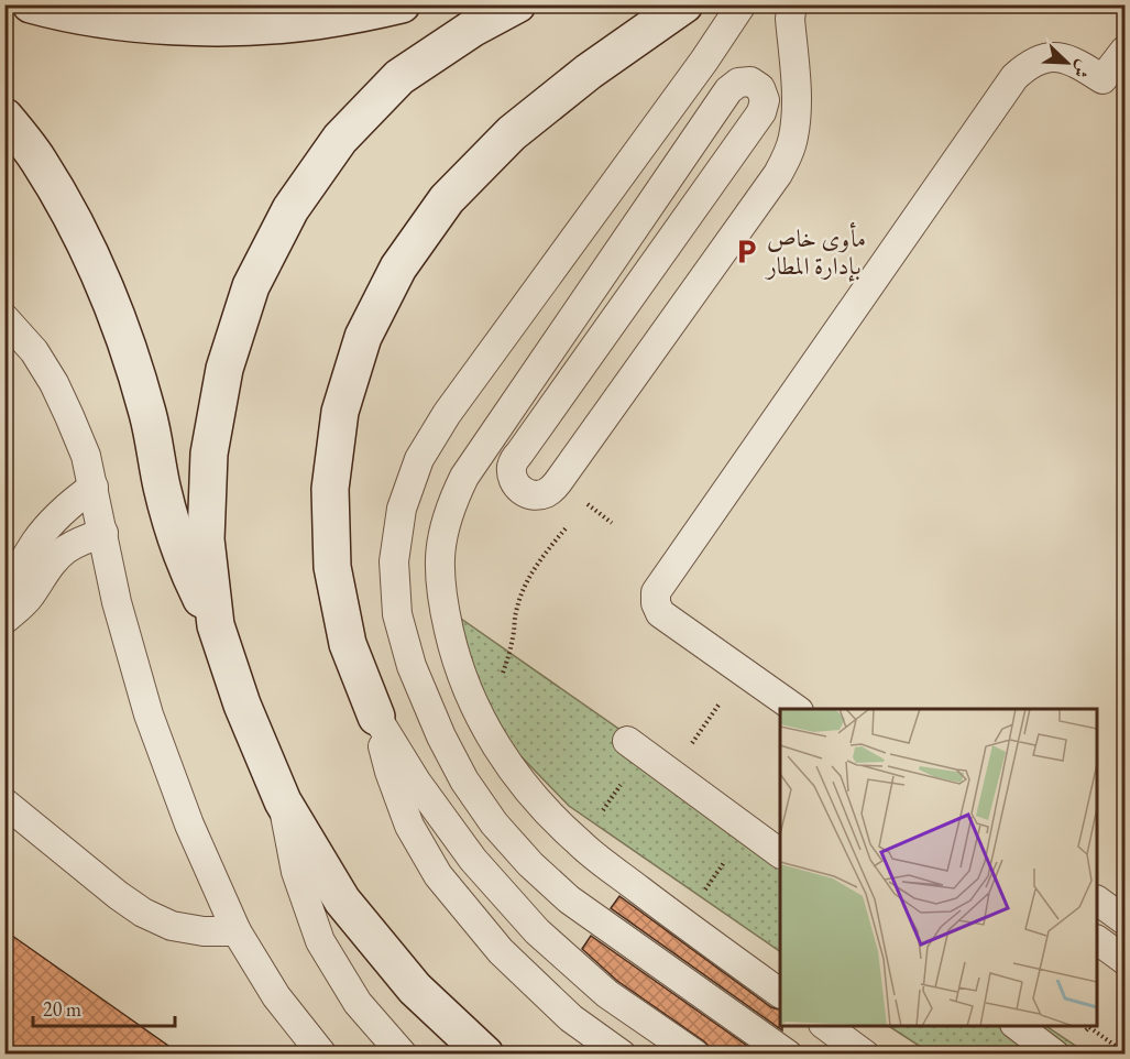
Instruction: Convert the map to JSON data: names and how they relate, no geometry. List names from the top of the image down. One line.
{"places":{"parking":["مأوى خاص بإدارة المطار"]},"scale_bar":"20 m","north":"bottom right"}
